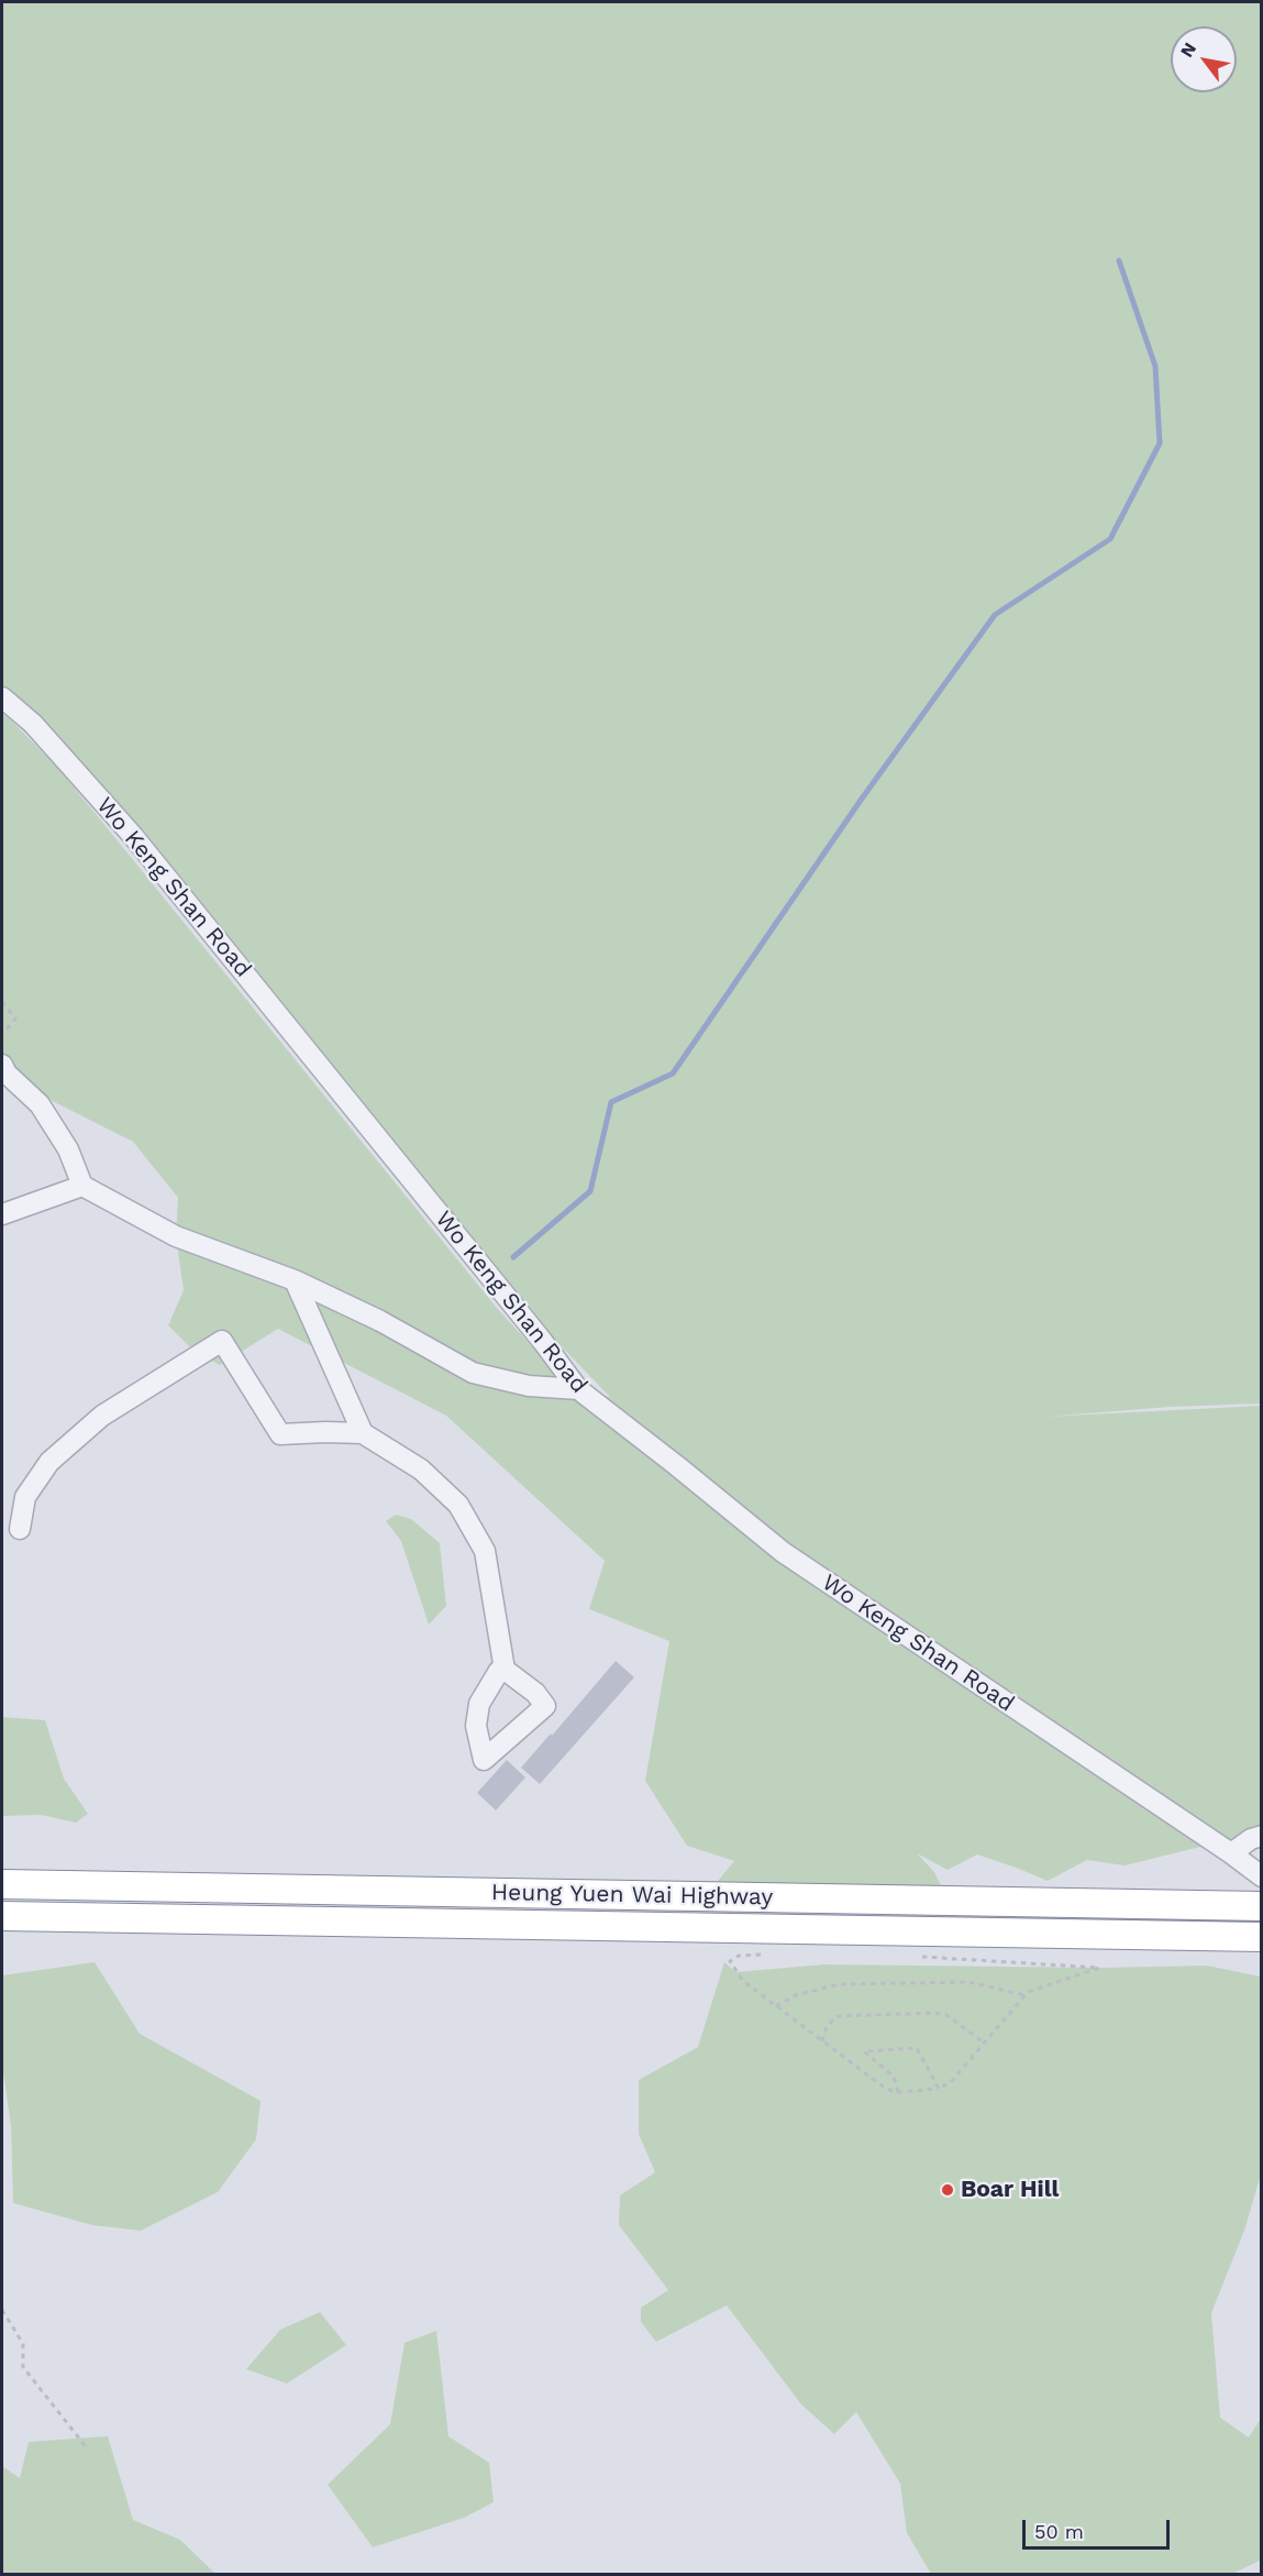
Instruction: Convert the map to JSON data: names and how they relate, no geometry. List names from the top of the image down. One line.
{"streets":{"highway":["Heung Yuen Wai Highway"],"street":["Wo Keng Shan Road"]},"places":["Boar Hill"],"scale_bar":"50 m","north":"top left"}
